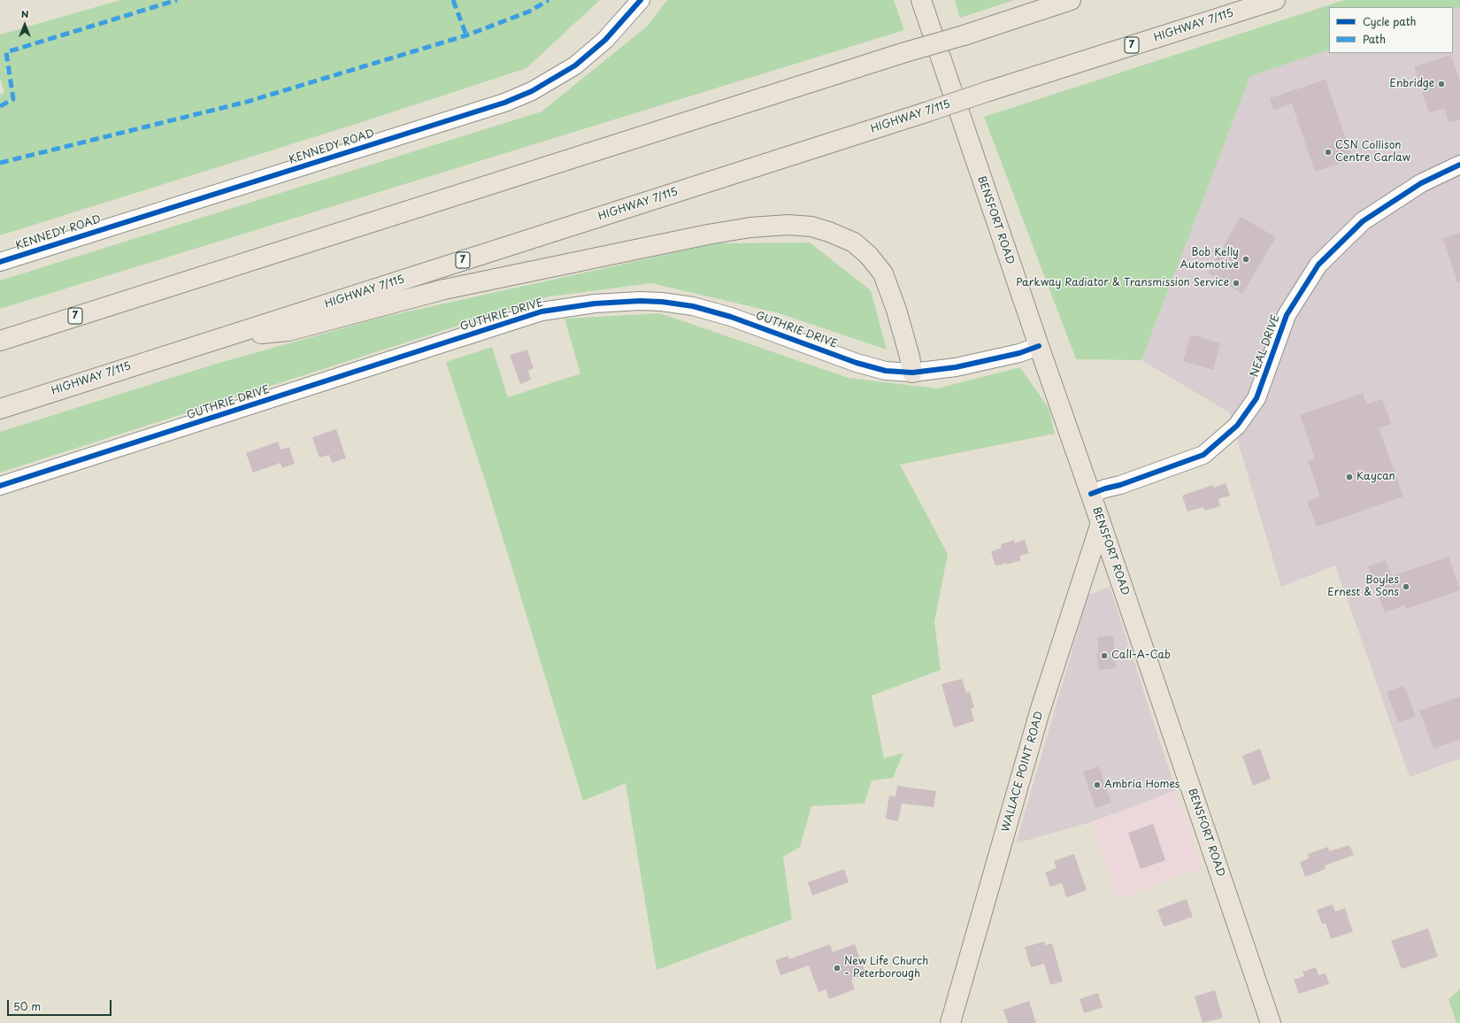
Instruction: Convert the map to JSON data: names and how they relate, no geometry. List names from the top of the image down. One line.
{"streets":{"main road":["HIGHWAY 7/115","7","BENSFORT ROAD","WALLACE POINT ROAD"],"street":["KENNEDY ROAD","GUTHRIE DRIVE","NEAL DRIVE"]},"crossings":[["BENSFORT ROAD","GUTHRIE DRIVE"],["BENSFORT ROAD","NEAL DRIVE"],["BENSFORT ROAD","WALLACE POINT ROAD"]],"places":["Enbridge","CSN Collison Centre Carlaw","Bob Kelly Automotive","Parkway Radiator & Transmission Service","Kaycan","Boyles Ernest & Sons","Call-A-Cab","Ambria Homes","New Life Church - Peterborough"],"legend":["Cycle path","Path"],"scale_bar":"50 m","north":"top"}
